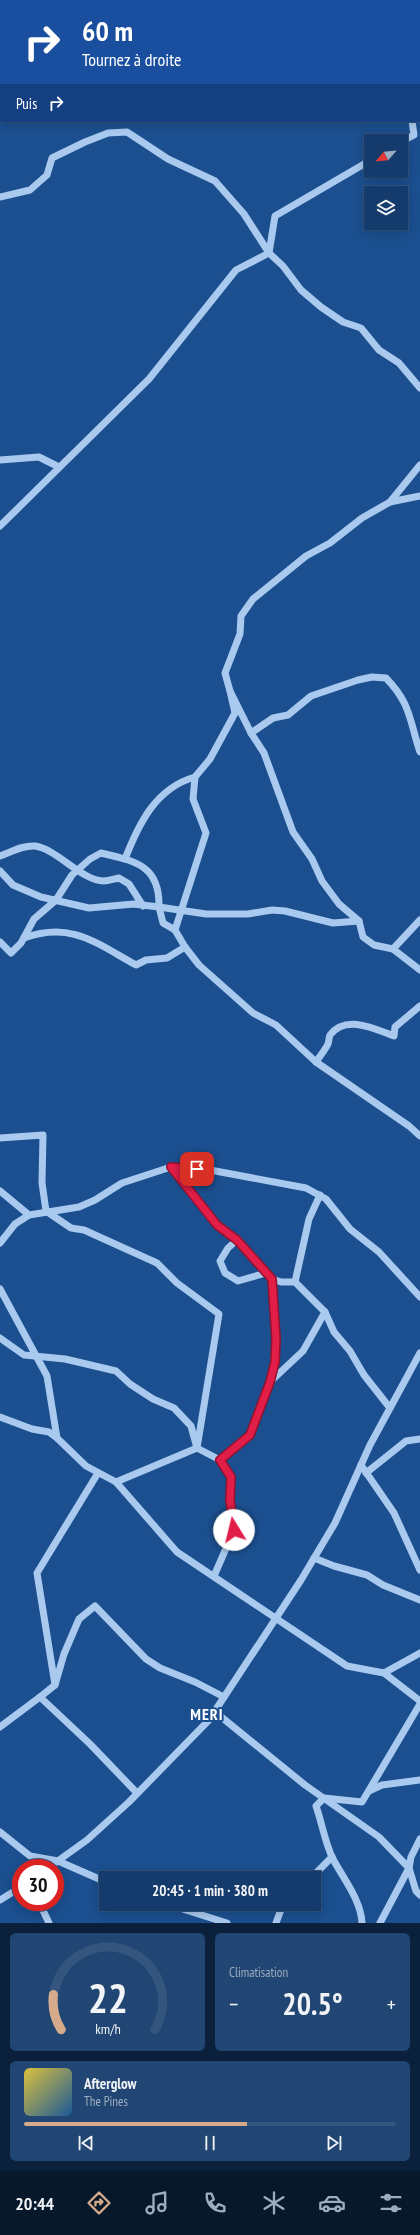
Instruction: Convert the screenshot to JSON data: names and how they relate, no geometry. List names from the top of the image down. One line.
{"districts":["MERI"],"north":"bottom left","page":{"turn":["60 m","Tournez à droite"],"then":"Puis","limit":"30","trip":"20:45 · 1 min · 380 m","tile":"Climatisation","heat":["−","20.5°","+"],"song":["Afterglow","The Pines"],"tabs":"20:44","gauge":["22","km/h"]}}
